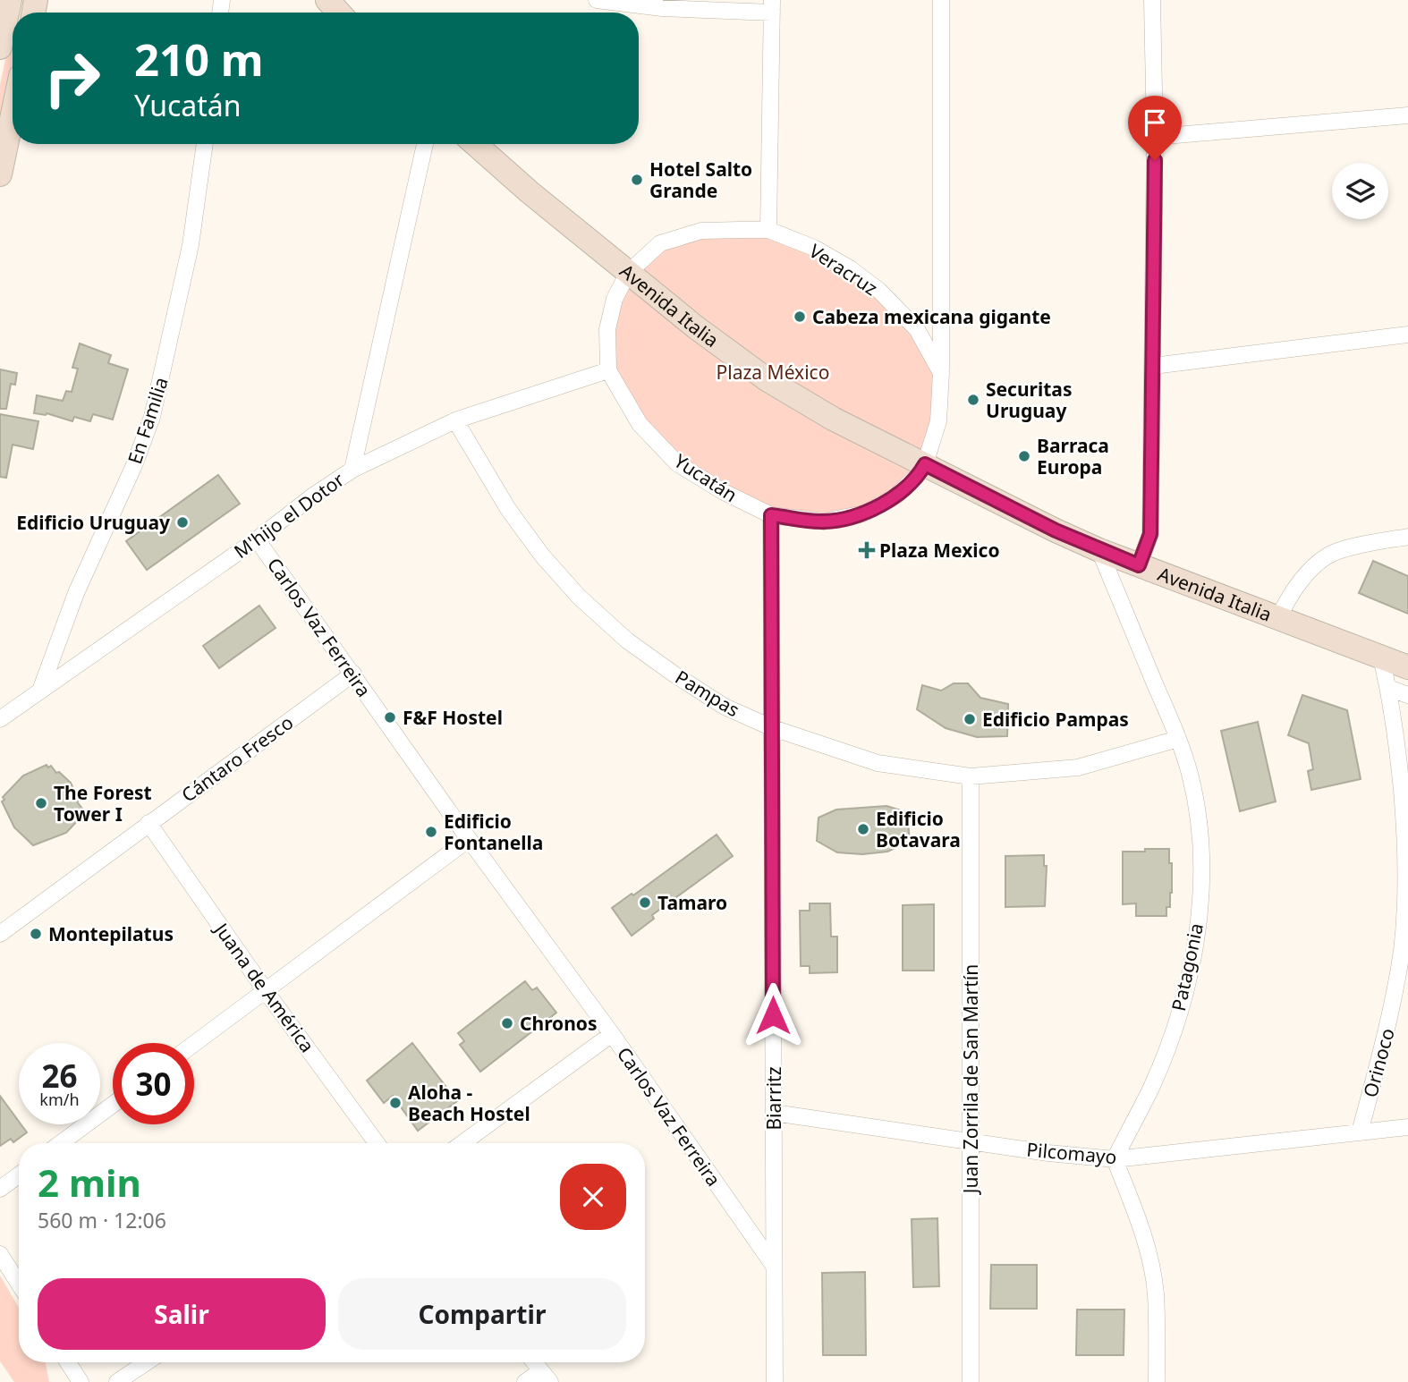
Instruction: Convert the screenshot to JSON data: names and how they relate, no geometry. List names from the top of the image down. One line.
{"streets":{"street":["Veracruz","Avenida Italia","En Familia","Yucatán","M'hijo el Dotor","Carlos Vaz Ferreira","Pampas","Cántaro Fresco","Patagonia","Juana de América","Orinoco","Juan Zorrila de San Martín","Biarritz","Pilcomayo"]},"crossings":[["Veracruz","Avenida Italia"],["Veracruz","Yucatán"],["Avenida Italia","Yucatán"],["Avenida Italia","Patagonia"],["Avenida Italia","Orinoco"],["En Familia","M'hijo el Dotor"],["Yucatán","M'hijo el Dotor"],["Yucatán","Biarritz"],["M'hijo el Dotor","Carlos Vaz Ferreira"],["M'hijo el Dotor","Pampas"],["Carlos Vaz Ferreira","Cántaro Fresco"],["Carlos Vaz Ferreira","Biarritz"],["Pampas","Patagonia"],["Pampas","Juan Zorrila de San Martín"],["Pampas","Biarritz"],["Cántaro Fresco","Juana de América"],["Patagonia","Pilcomayo"],["Orinoco","Pilcomayo"],["Juan Zorrila de San Martín","Pilcomayo"],["Biarritz","Pilcomayo"]],"parks":["Plaza México"],"places":{"other":["Hotel Salto Grande","Cabeza mexicana gigante","Securitas Uruguay","Barraca Europa","Edificio Uruguay","F&F Hostel","Edificio Pampas","The Forest Tower I","Edificio Botavara","Edificio Fontanella","Tamaro","Montepilatus","Chronos","Aloha - Beach Hostel"],"health":["Plaza Mexico"]},"page":{"turn":["210 m","Yucatán"],"speed":"26 km/h","limit":"30","heading":["2 min","560 m · 12:06"],"buttons":["Salir","Compartir"]}}
